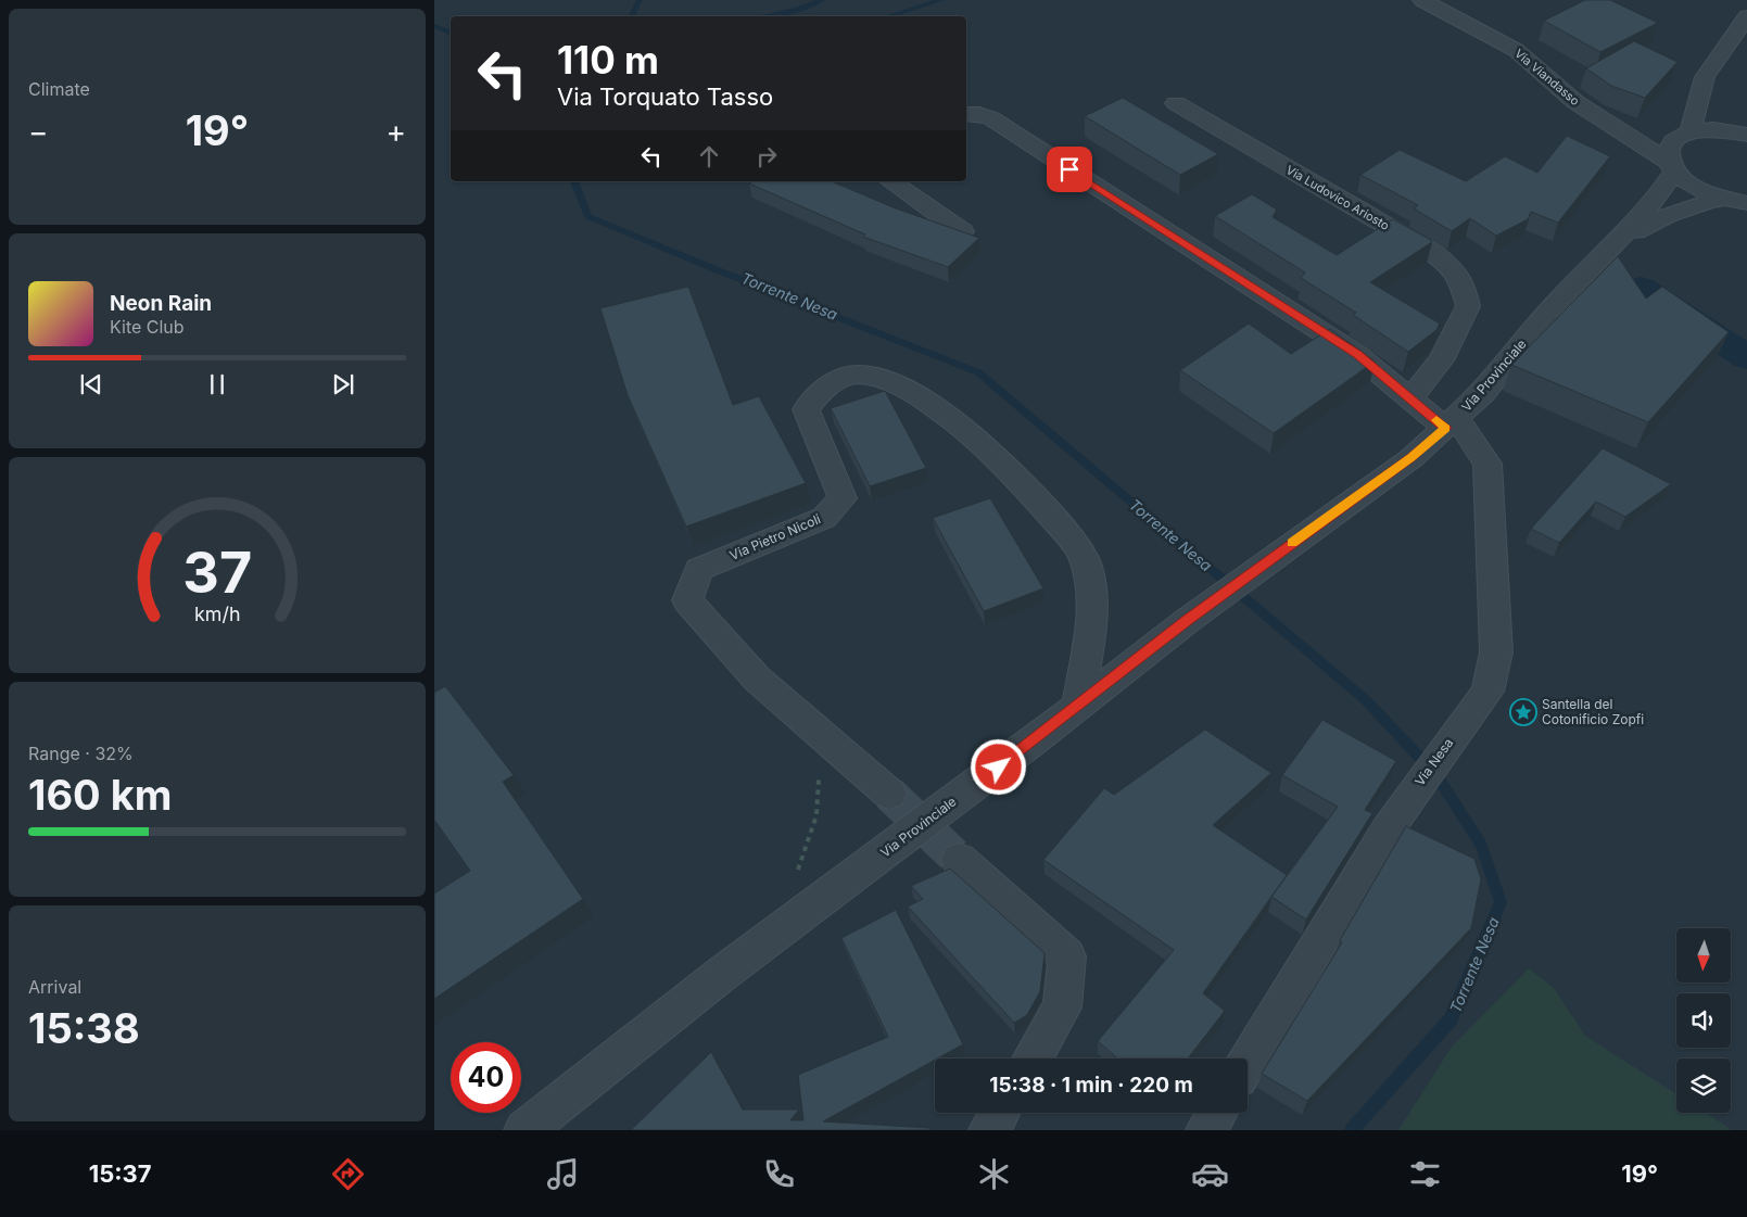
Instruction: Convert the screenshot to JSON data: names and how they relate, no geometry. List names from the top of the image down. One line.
{"streets":{"street":["Via Viandasso","Via Ludovico Ariosto","Via Provinciale","Via Pietro Nicoli","Via Nesa"]},"crossings":[["Via Viandasso","Via Provinciale"],["Via Ludovico Ariosto","Via Nesa"],["Via Provinciale","Via Pietro Nicoli"],["Via Provinciale","Via Nesa"]],"water":["Torrente Nesa"],"places":{"place":["Santella del Cotonificio Zopfi"]},"north":"bottom","page":{"tile":["Climate",["Range · 32%","160 km"],["Arrival","15:38"]],"turn":["110 m","Via Torquato Tasso"],"heat":["−","19°","+"],"song":["Neon Rain","Kite Club"],"limit":"40","trip":"15:38 · 1 min · 220 m","tabs":["15:37","19°"],"gauge":["37","km/h"]}}
